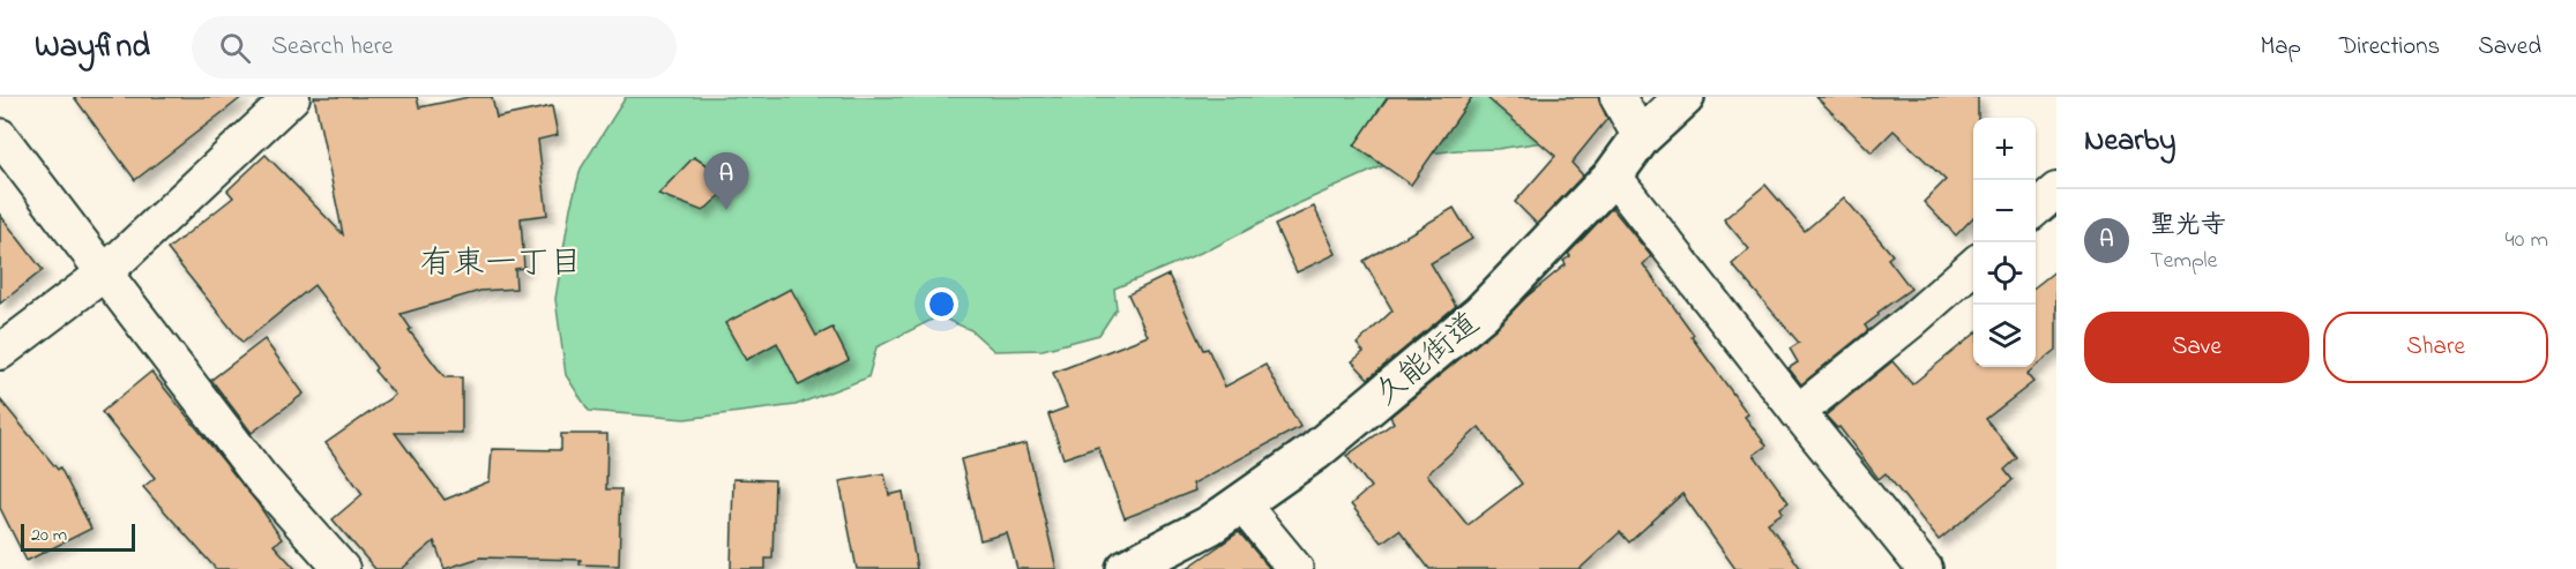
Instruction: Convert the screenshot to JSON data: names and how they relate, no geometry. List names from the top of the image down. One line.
{"streets":{"main road":["久能街道"]},"districts":["有東一丁目"],"scale_bar":"20 m","page":{"header":"Wayfind","search":"Search here","nav":["Map","Directions","Saved"],"heading":"Nearby","map_buttons":["+","−"],"pins":"A","list":[{"mark":"A","name":"聖光寺","note":"Temple","value":"40 m"}],"buttons":["Save","Share"],"scale":"20 m"}}
